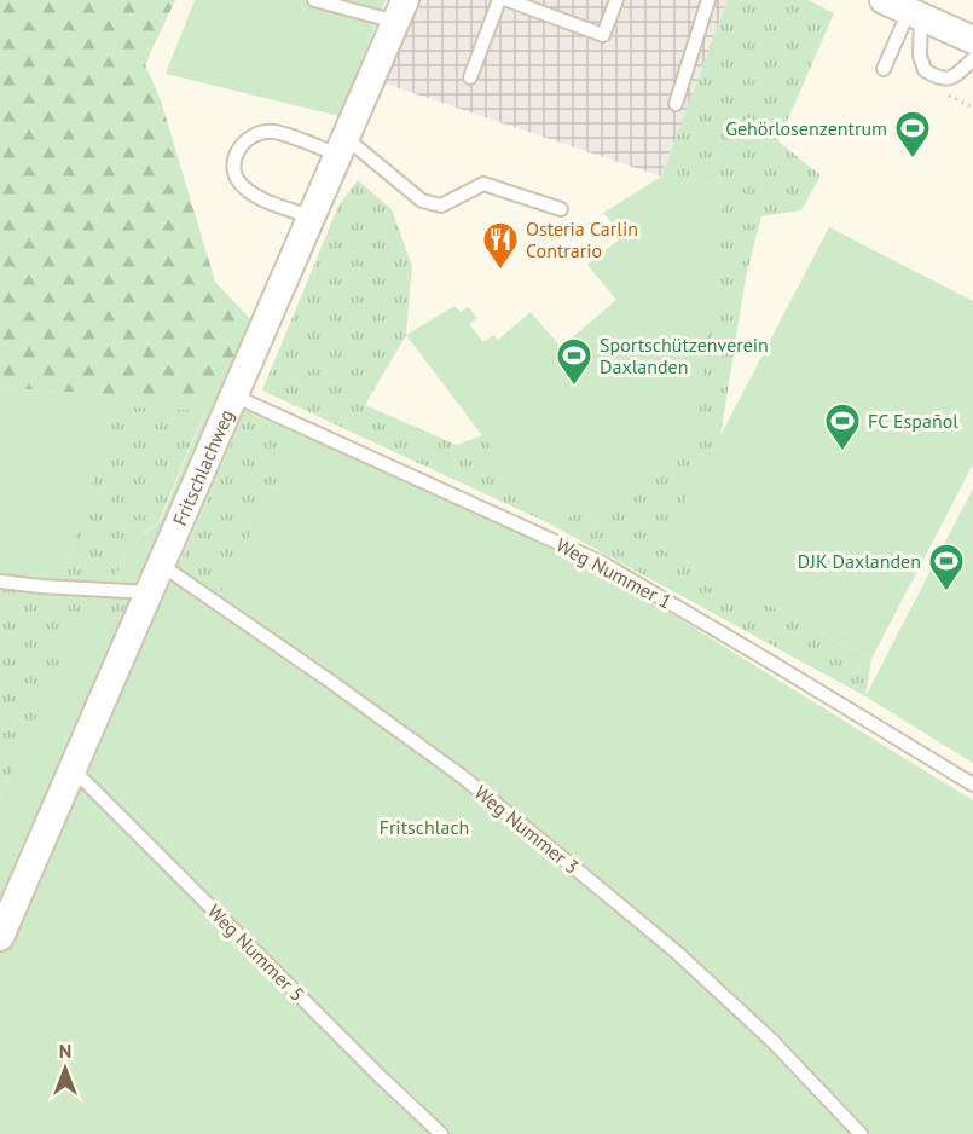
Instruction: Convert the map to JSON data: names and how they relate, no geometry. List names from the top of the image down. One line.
{"streets":{"street":["Fritschlachweg"],"lane":["Weg Nummer 1","Weg Nummer 3","Weg Nummer 5"]},"crossings":[["Fritschlachweg","Weg Nummer 1"],["Fritschlachweg","Weg Nummer 3"],["Fritschlachweg","Weg Nummer 5"]],"parks":["Fritschlach"],"places":{"sports":["Gehörlosenzentrum","Sportschützenverein Daxlanden","FC Español","DJK Daxlanden"],"restaurant":["Osteria Carlin Contrario"]},"north":"top"}
